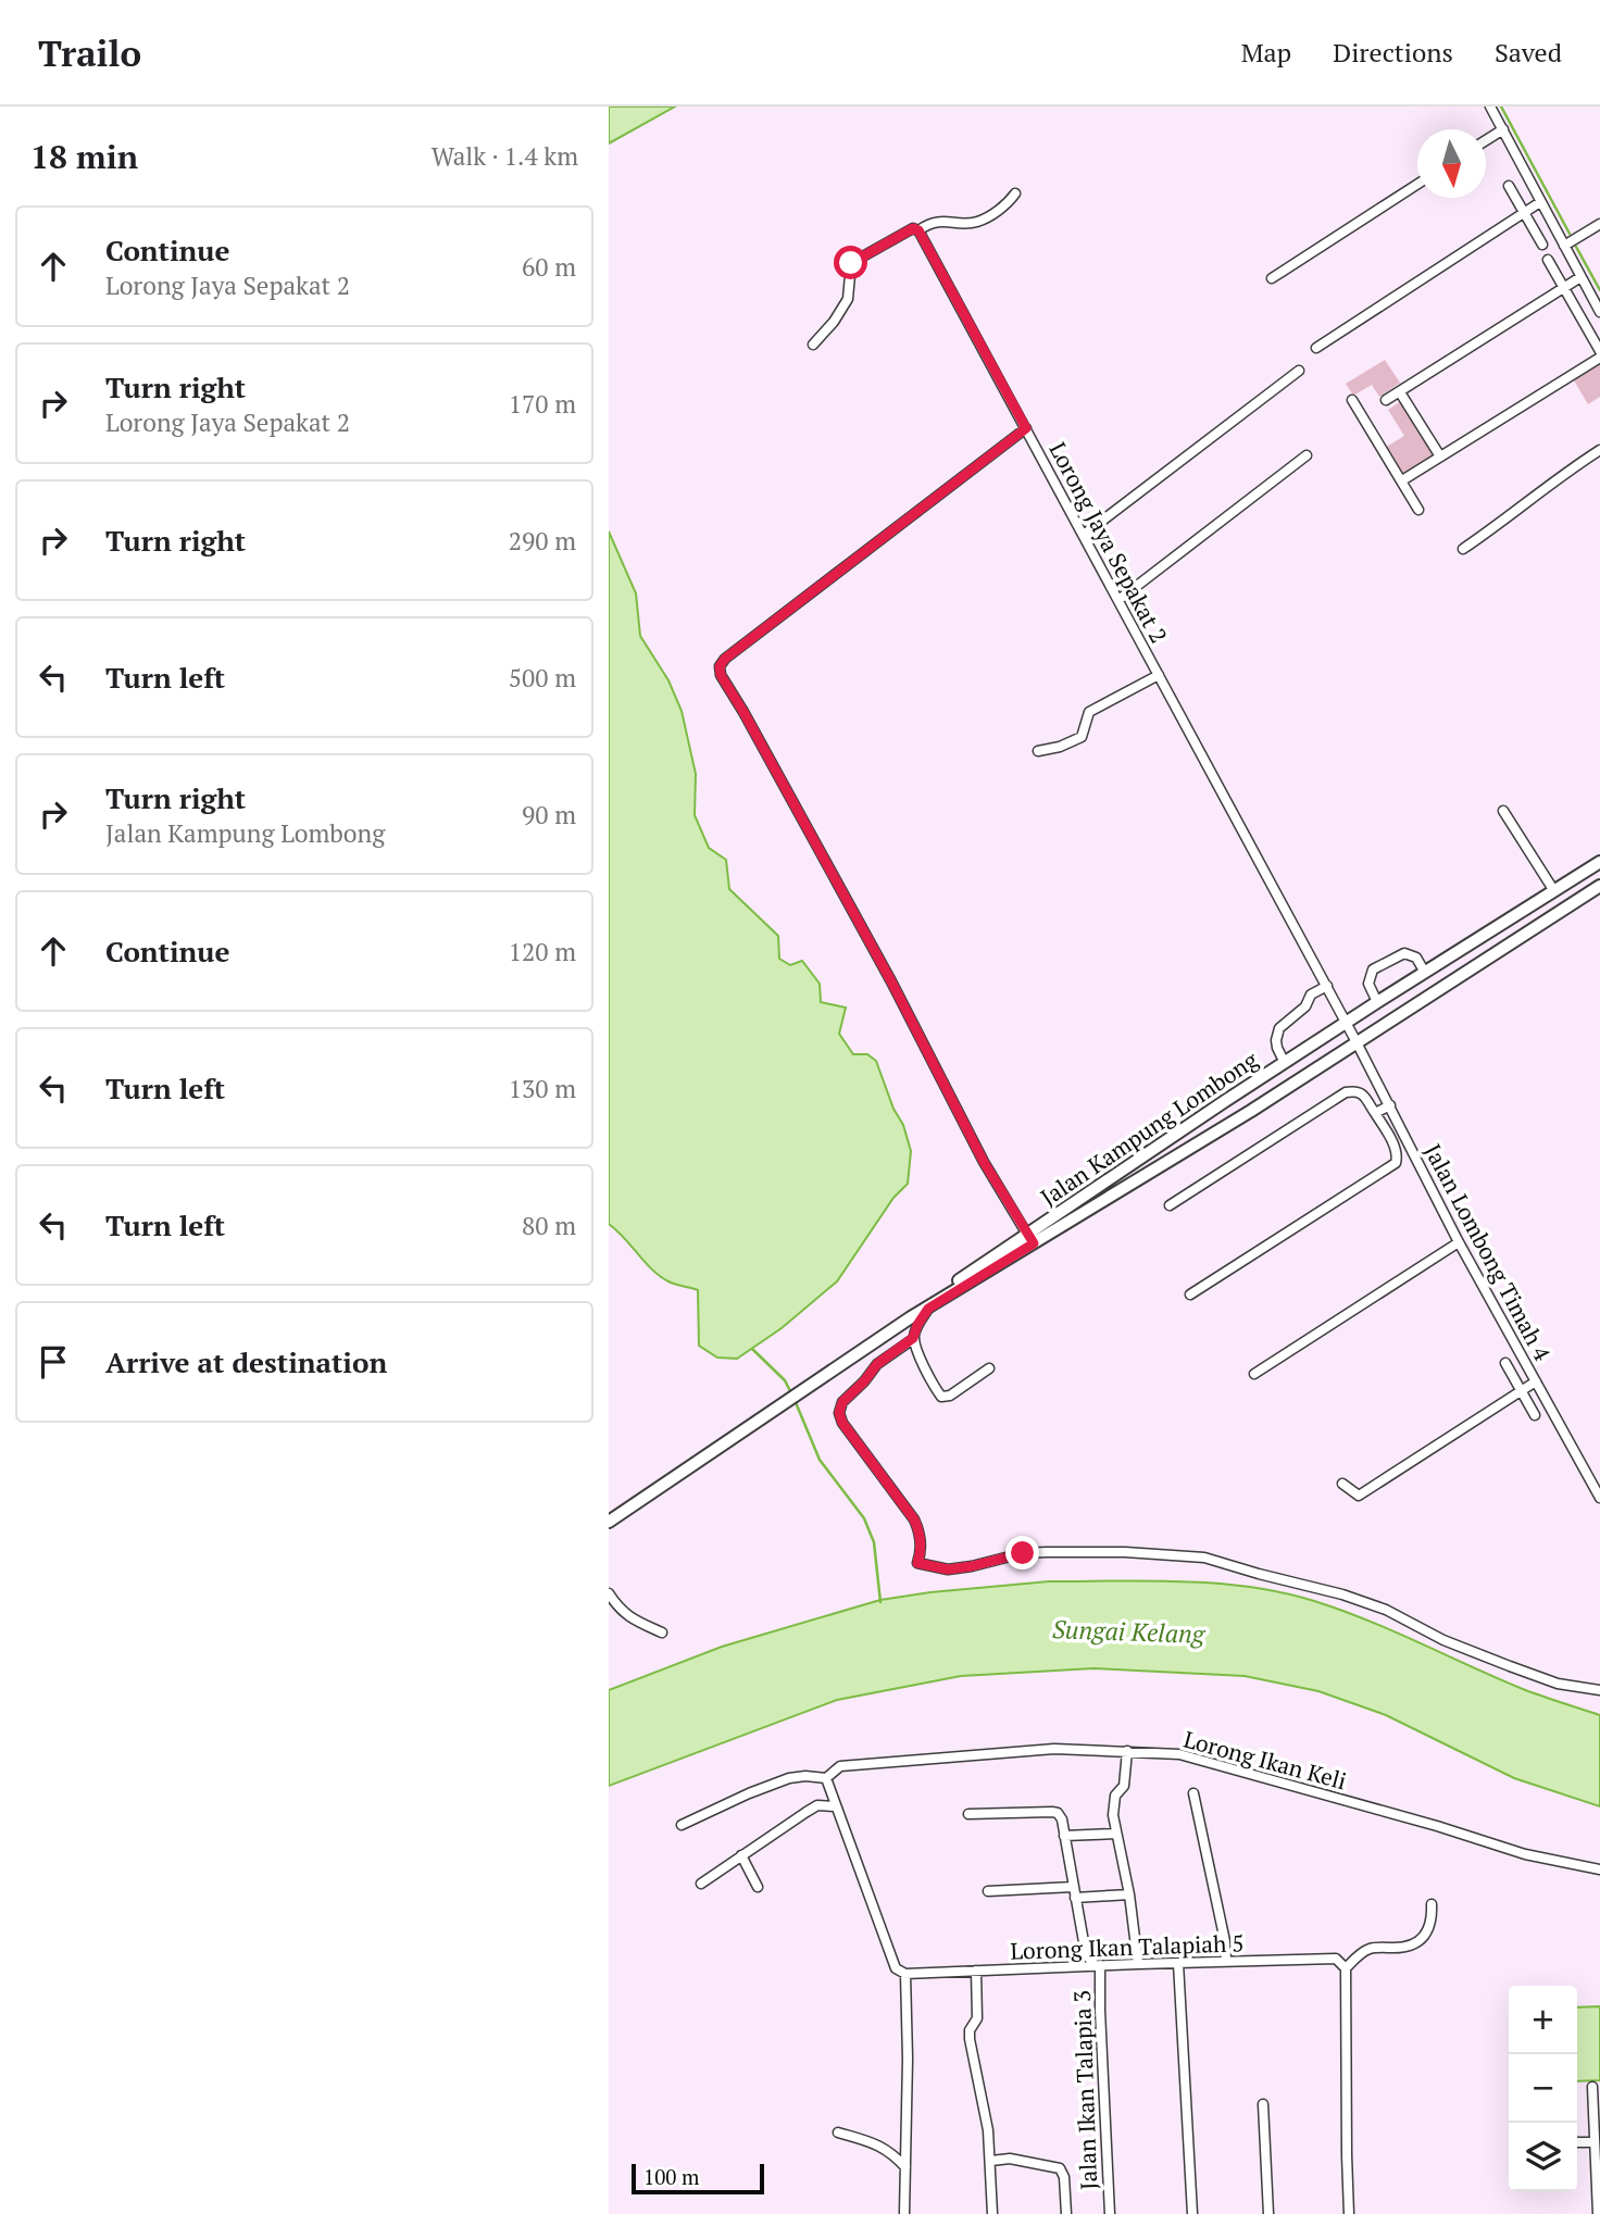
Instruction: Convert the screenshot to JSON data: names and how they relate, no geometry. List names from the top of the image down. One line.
{"streets":{"street":["Lorong Jaya Sepakat 2","Jalan Kampung Lombong","Jalan Lombong Timah 4","Lorong Ikan Keli","Lorong Ikan Talapiah 5","Jalan Ikan Talapia 3"]},"crossings":[["Lorong Jaya Sepakat 2","Jalan Kampung Lombong"],["Lorong Jaya Sepakat 2","Jalan Lombong Timah 4"],["Jalan Kampung Lombong","Jalan Lombong Timah 4"],["Lorong Ikan Talapiah 5","Jalan Ikan Talapia 3"]],"water":["Sungai Kelang"],"scale_bar":"100 m","north":"bottom","page":{"header":"Trailo","nav":["Map","Directions","Saved"],"heading":["18 min","Walk · 1.4 km"],"list":[["Continue","Lorong Jaya Sepakat 2","60 m"],["Turn right","Lorong Jaya Sepakat 2","170 m"],["Turn right","290 m"],["Turn left","500 m"],["Turn right","Jalan Kampung Lombong","90 m"],["Continue","120 m"],["Turn left","130 m"],["Turn left","80 m"],"Arrive at destination"],"map_buttons":["+","−"],"scale":"100 m"}}
